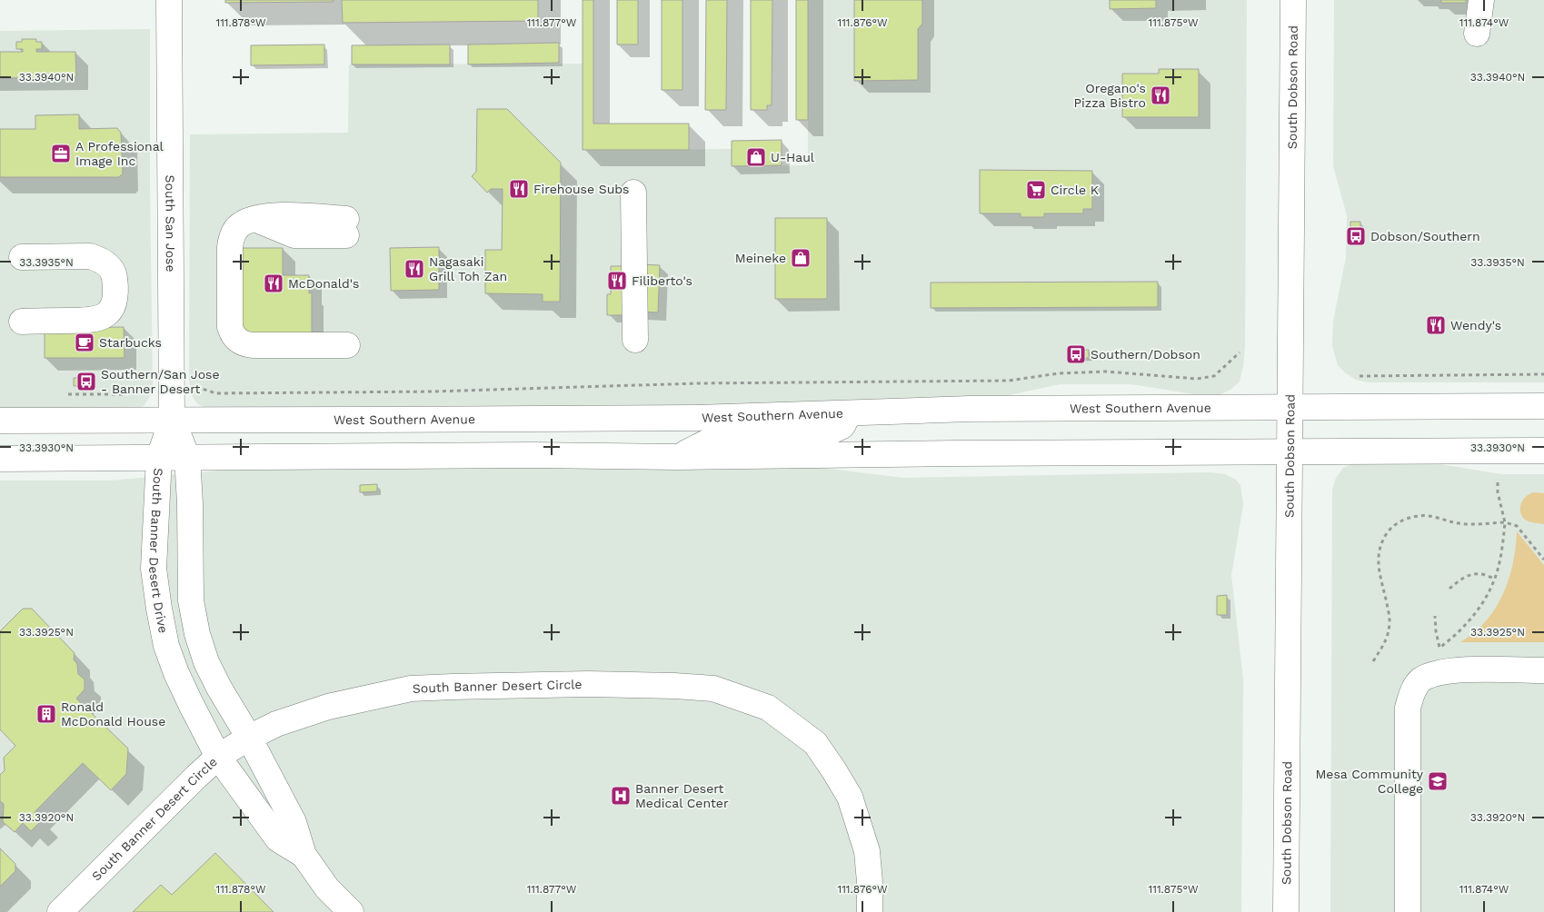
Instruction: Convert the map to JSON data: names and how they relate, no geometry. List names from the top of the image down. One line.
{"streets":{"main road":["South Dobson Road","South San Jose","West Southern Avenue","South Banner Desert Drive","South Banner Desert Circle"]},"crossings":[["South Dobson Road","West Southern Avenue"],["South San Jose","West Southern Avenue"],["South San Jose","South Banner Desert Drive"],["West Southern Avenue","South Banner Desert Drive"],["South Banner Desert Drive","South Banner Desert Circle"]],"places":{"restaurant":["Oregano's Pizza Bistro","Firehouse Subs","Nagasaki Grill Toh Zan","Filiberto's","McDonald's","Wendy's"],"office":["A Professional Image Inc"],"shop":["U-Haul","Meineke"],"supermarket":["Circle K"],"bus stop":["Dobson/Southern","Southern/Dobson","Southern/San Jose - Banner Desert"],"cafe":["Starbucks"],"building":["Ronald McDonald House"],"school or university":["Mesa Community College"],"hospital":["Banner Desert Medical Center"]},"coordinates":["111.878°W","111.877°W","111.876°W","111.875°W","111.874°W","33.3940°N","33.3935°N","33.3930°N","33.3925°N","33.3920°N"]}
